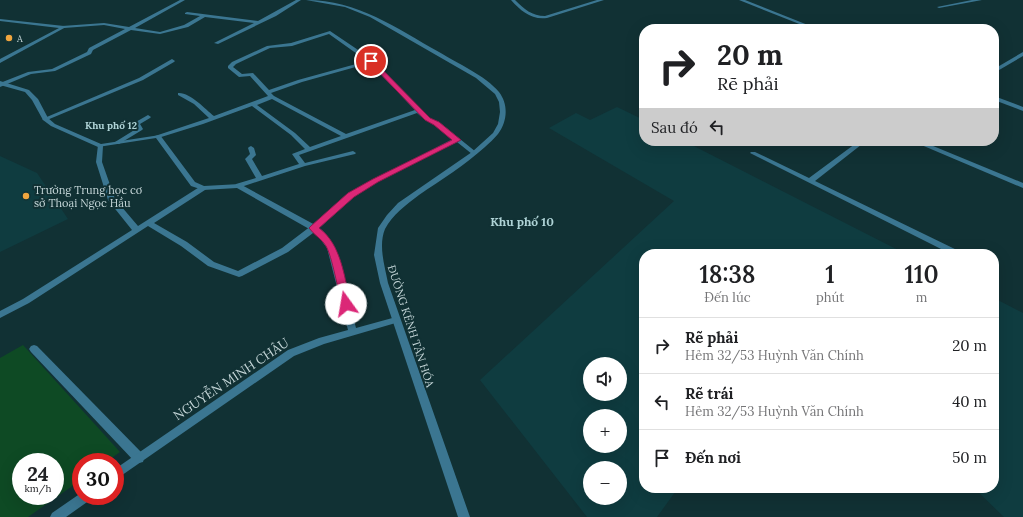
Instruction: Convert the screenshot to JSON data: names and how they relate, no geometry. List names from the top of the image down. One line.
{"streets":{"street":["ĐƯỜNG KÊNH TÂN HÓA","NGUYỄN MINH CHÂU"]},"crossings":[["ĐƯỜNG KÊNH TÂN HÓA","NGUYỄN MINH CHÂU"]],"districts":["Khu phố 12","Khu phố 10"],"places":["A","Trường Trung học cơ sở Thoại Ngọc Hầu"],"page":{"turn":["20 m","Rẽ phải"],"then":"Sau đó","eta":["18:38","Đến lúc","1","phút","110","m"],"list":[{"name":"Rẽ phải","note":"Hẻm 32/53 Huỳnh Văn Chính","value":"20 m"},{"name":"Rẽ trái","note":"Hẻm 32/53 Huỳnh Văn Chính","value":"40 m"},{"name":"Đến nơi","value":"50 m"}],"map_buttons":["+","−"],"speed":"24 km/h","limit":"30"}}
